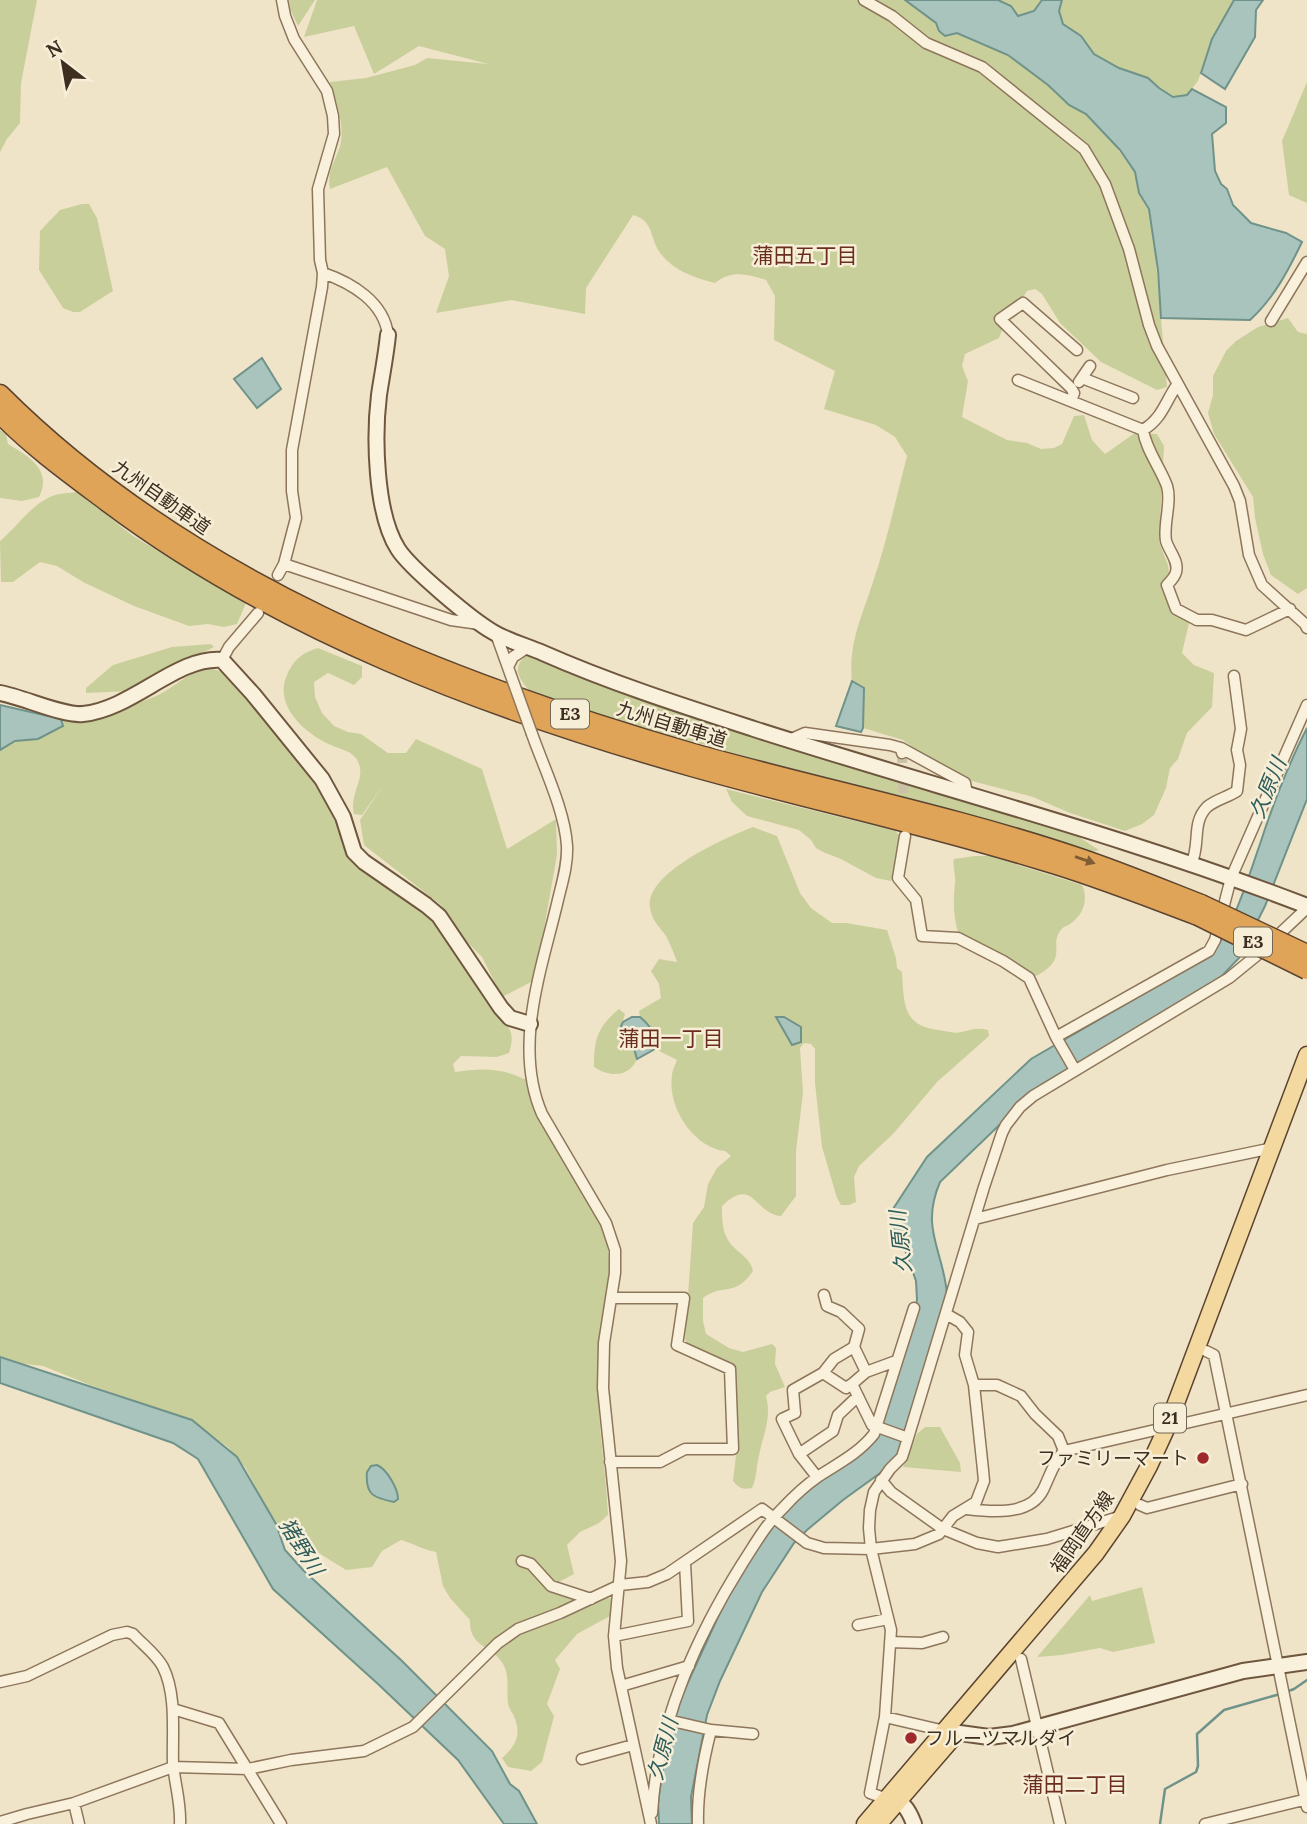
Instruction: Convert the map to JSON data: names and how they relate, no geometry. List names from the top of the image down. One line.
{"streets":{"highway":["九州自動車道","E3"],"main road":["21","福岡直方線"]},"districts":["蒲田五丁目","蒲田一丁目","蒲田二丁目"],"water":["久原川","猪野川"],"places":["ファミリーマート","フルーツマルダイ"],"north":"top left"}
